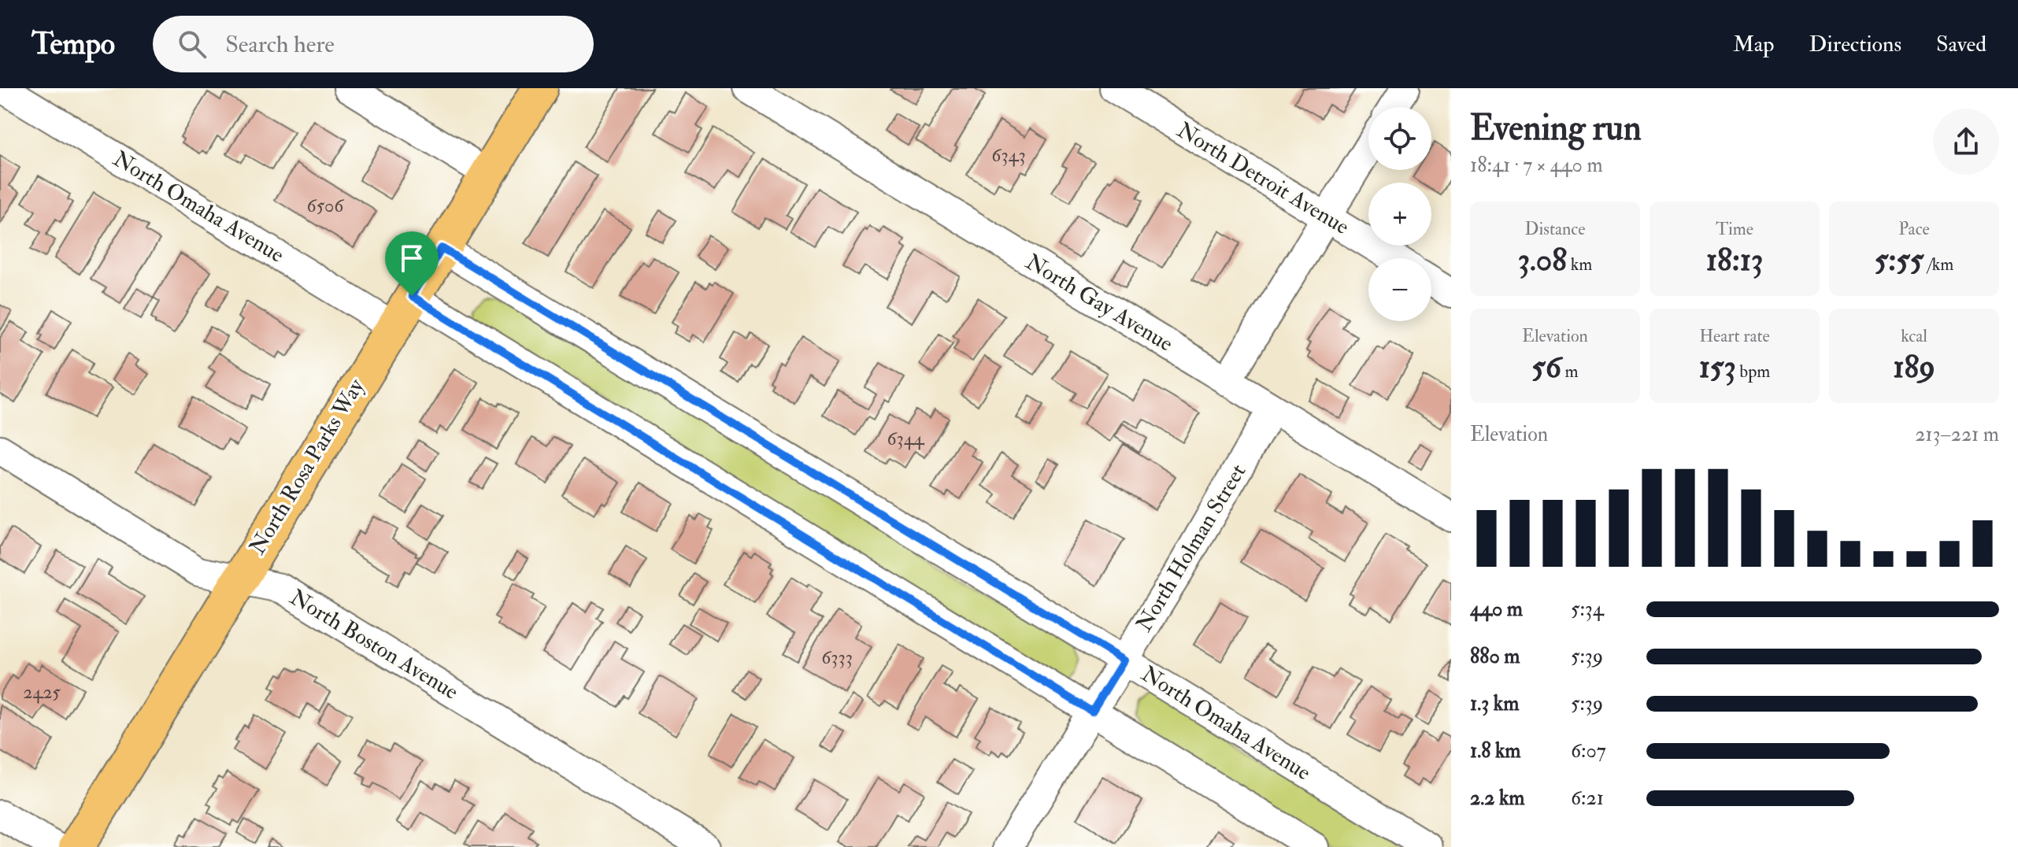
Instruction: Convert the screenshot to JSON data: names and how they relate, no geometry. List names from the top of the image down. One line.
{"streets":{"main road":["North Rosa Parks Way"],"street":["North Detroit Avenue","North Omaha Avenue","North Gay Avenue","North Holman Street","North Boston Avenue"]},"crossings":[["North Omaha Avenue","North Rosa Parks Way"],["North Omaha Avenue","North Holman Street"],["North Gay Avenue","North Holman Street"],["North Rosa Parks Way","North Boston Avenue"]],"house_numbers":["6343","6506","6344","6333","2425"],"page":{"header":"Tempo","search":"Search here","nav":["Map","Directions","Saved"],"heading":["Evening run","18:41 · 7 × 440 m"],"map_buttons":["+","−"],"stats":[["Distance","3.08 km"],["Time","18:13"],["Pace","5:55 /km"],["Elevation","56 m"],["Heart rate","153 bpm"],["kcal","189"]],"chart":["Elevation","213–221 m"],"list":[{"name":"440 m","note":"5:34"},{"name":"880 m","note":"5:39"},{"name":"1.3 km","note":"5:39"},{"name":"1.8 km","note":"6:07"},{"name":"2.2 km","note":"6:21"}]}}
